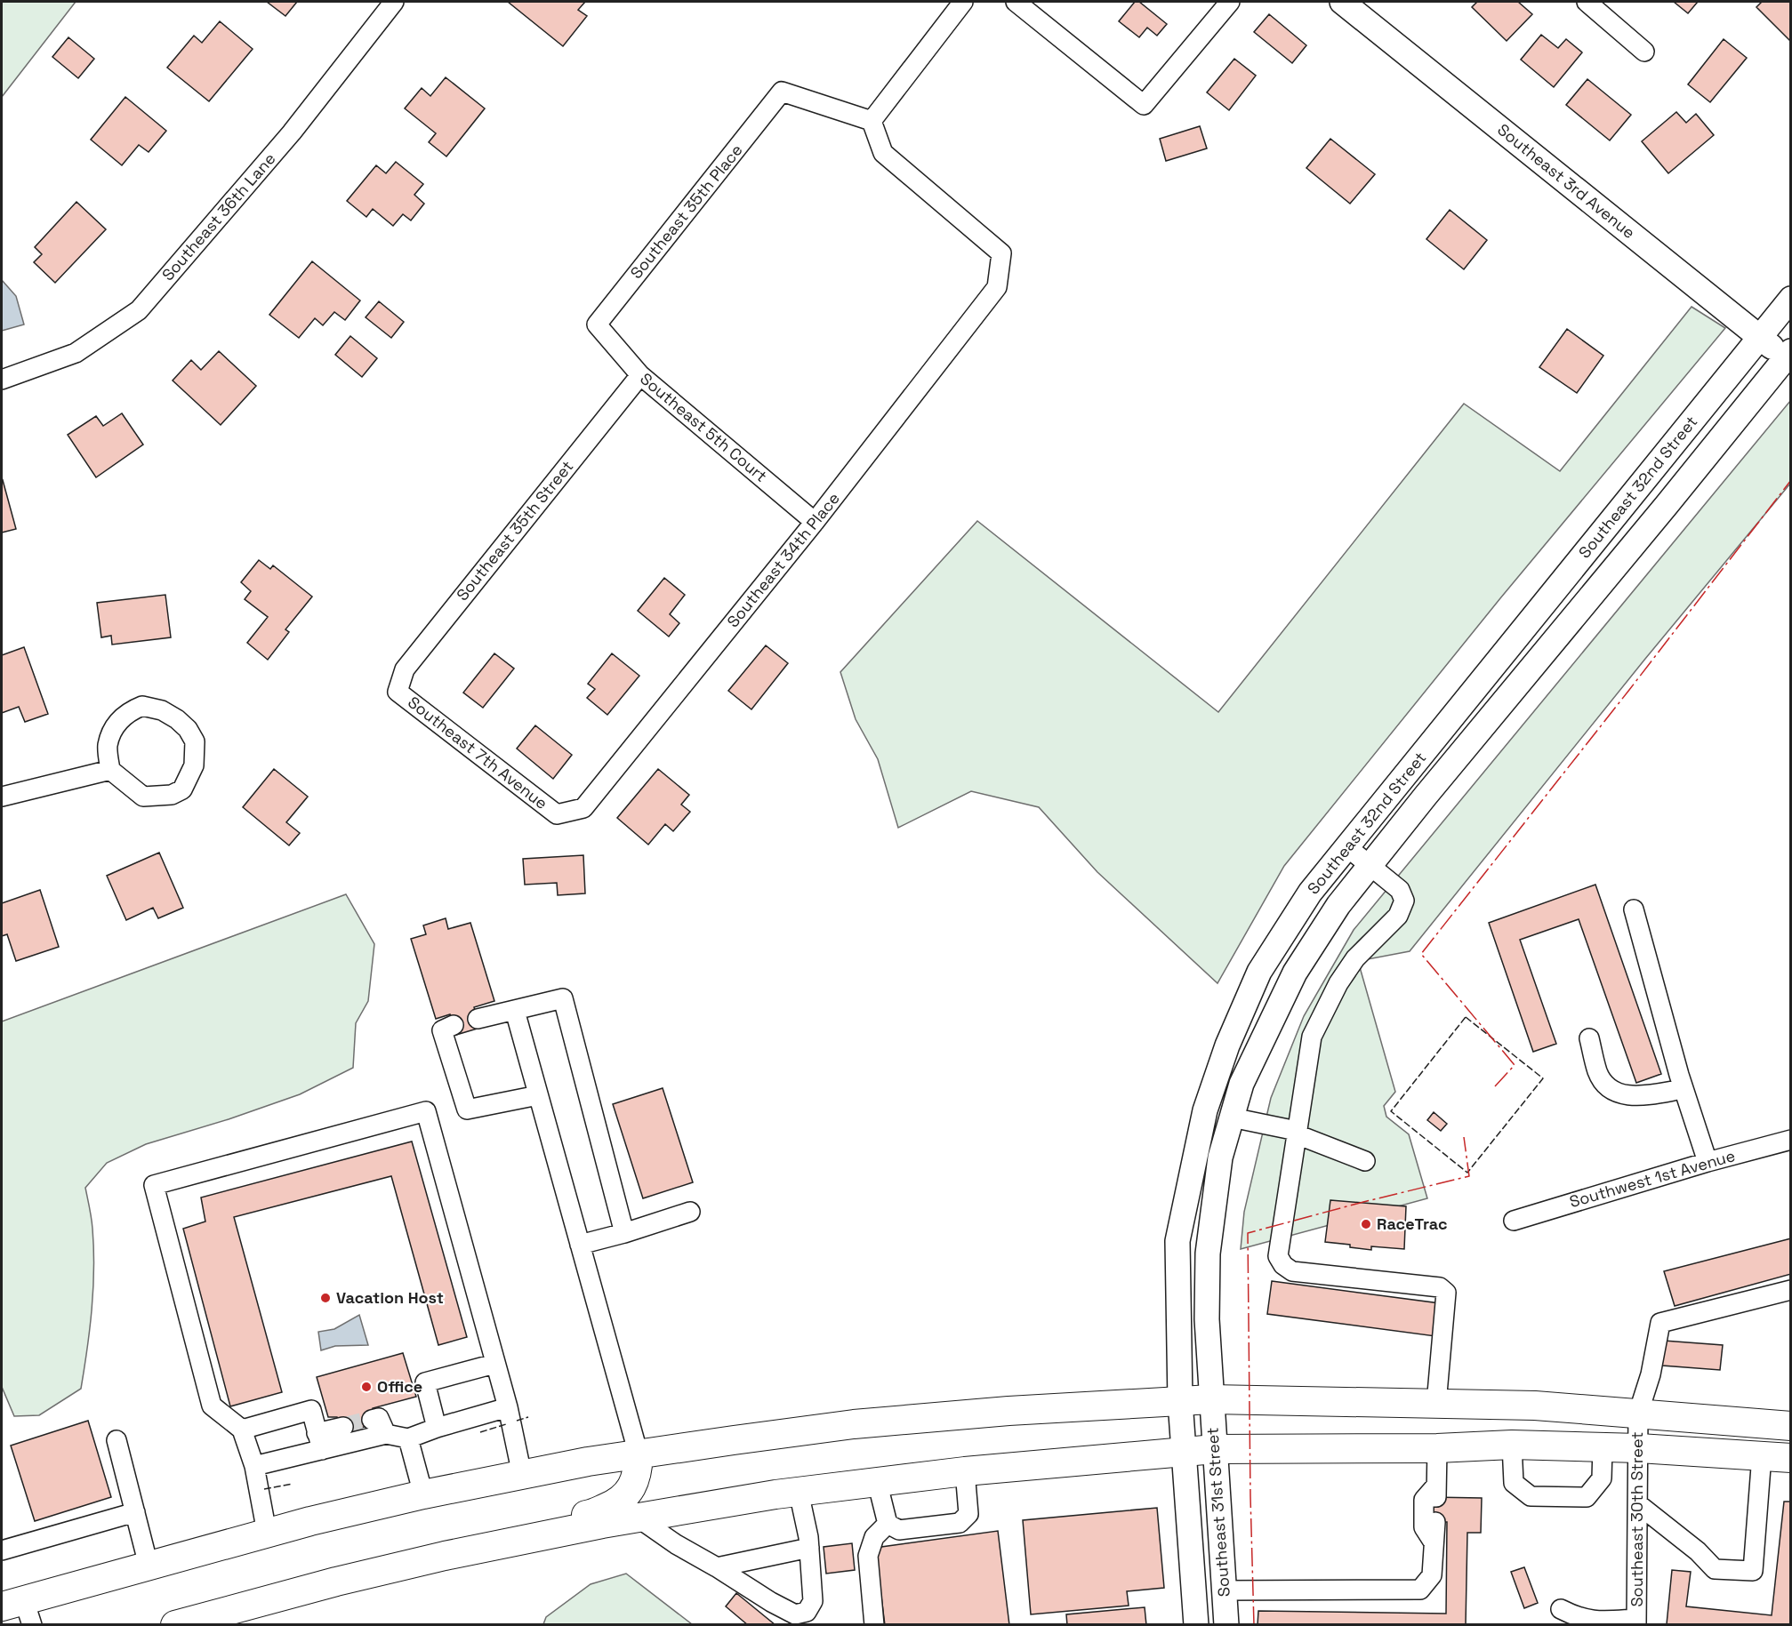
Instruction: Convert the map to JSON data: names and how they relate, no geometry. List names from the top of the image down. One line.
{"streets":{"main road":["Southeast 3rd Avenue","Southeast 32nd Street","Southeast 31st Street"],"street":["Southeast 35th Place","Southeast 36th Lane","Southeast 5th Court","Southeast 35th Street","Southeast 34th Place","Southeast 7th Avenue","Southwest 1st Avenue","Southeast 30th Street"]},"crossings":[["Southeast 3rd Avenue","Southeast 32nd Street"],["Southeast 35th Place","Southeast 5th Court"],["Southeast 35th Place","Southeast 34th Place"],["Southeast 5th Court","Southeast 35th Street"],["Southeast 5th Court","Southeast 34th Place"],["Southeast 32nd Street","Southeast 31st Street"],["Southeast 35th Street","Southeast 7th Avenue"],["Southeast 34th Place","Southeast 7th Avenue"]],"places":["RaceTrac","Vacation Host","Office"]}
